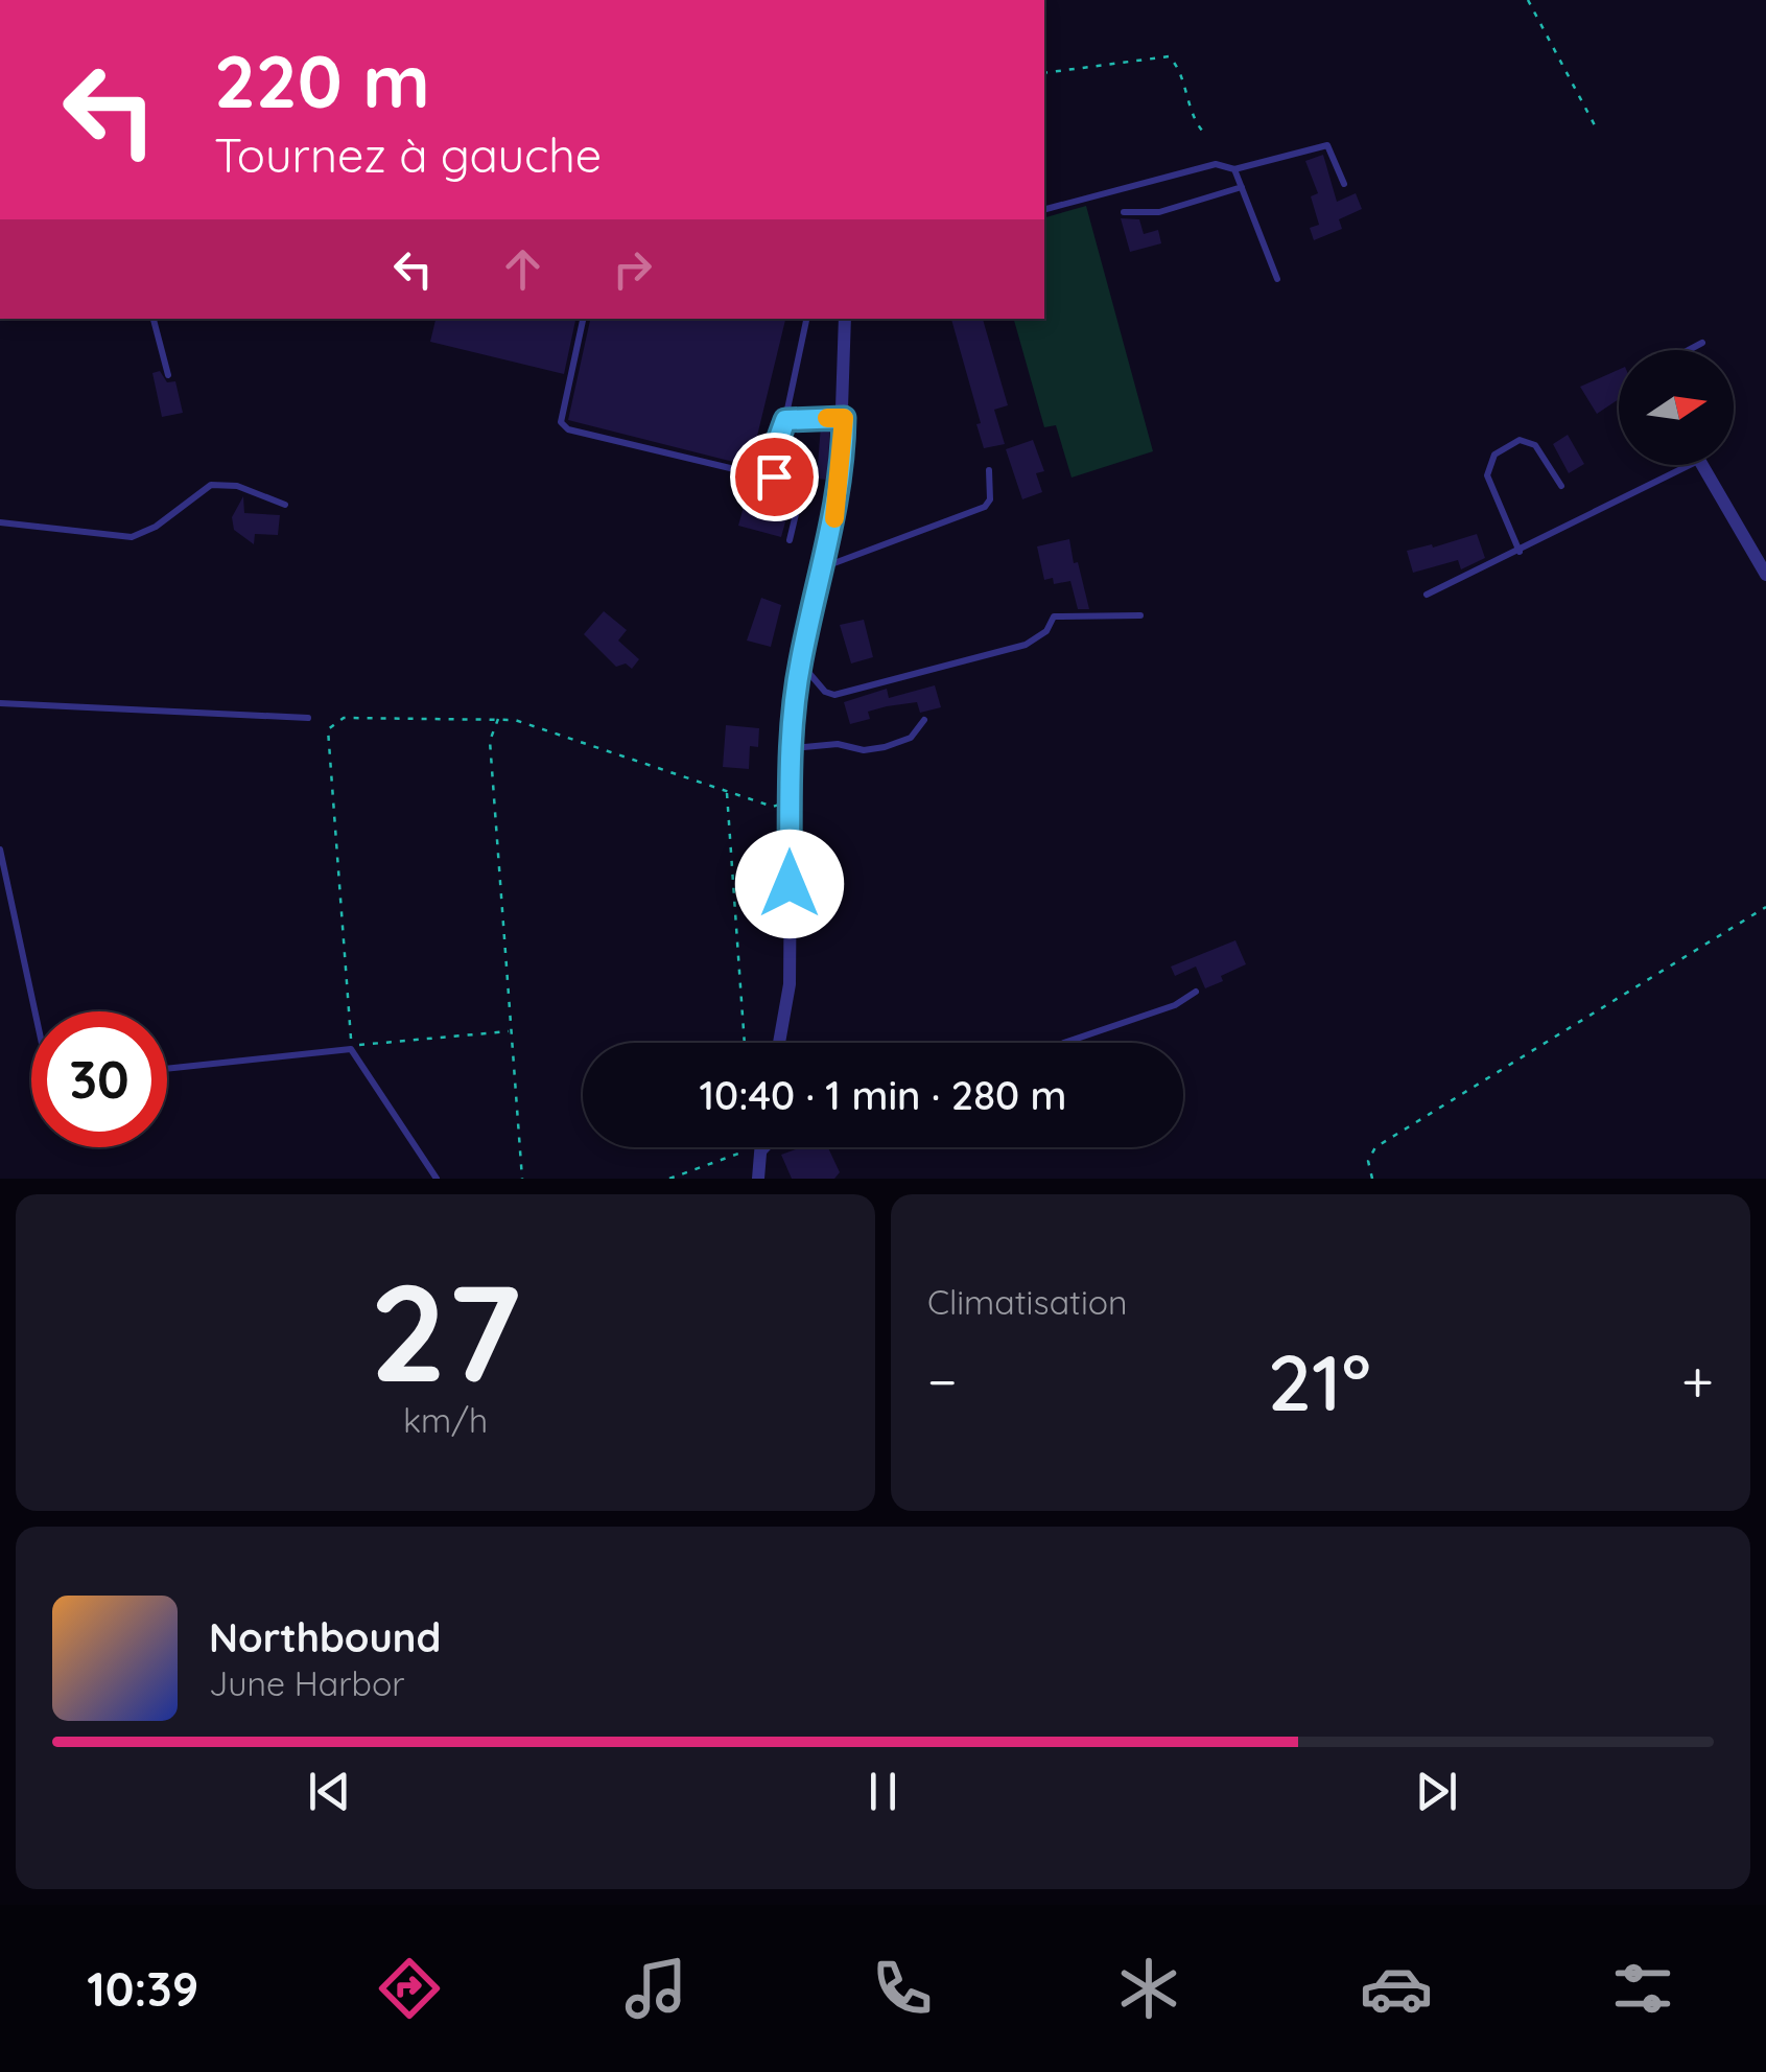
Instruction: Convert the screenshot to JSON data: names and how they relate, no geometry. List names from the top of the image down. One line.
{"north":"right","page":{"turn":["220 m","Tournez à gauche"],"limit":"30","trip":"10:40 · 1 min · 280 m","tile":[["27","km/h"],"Climatisation"],"heat":["−","21°","+"],"song":["Northbound","June Harbor"],"tabs":"10:39"}}
